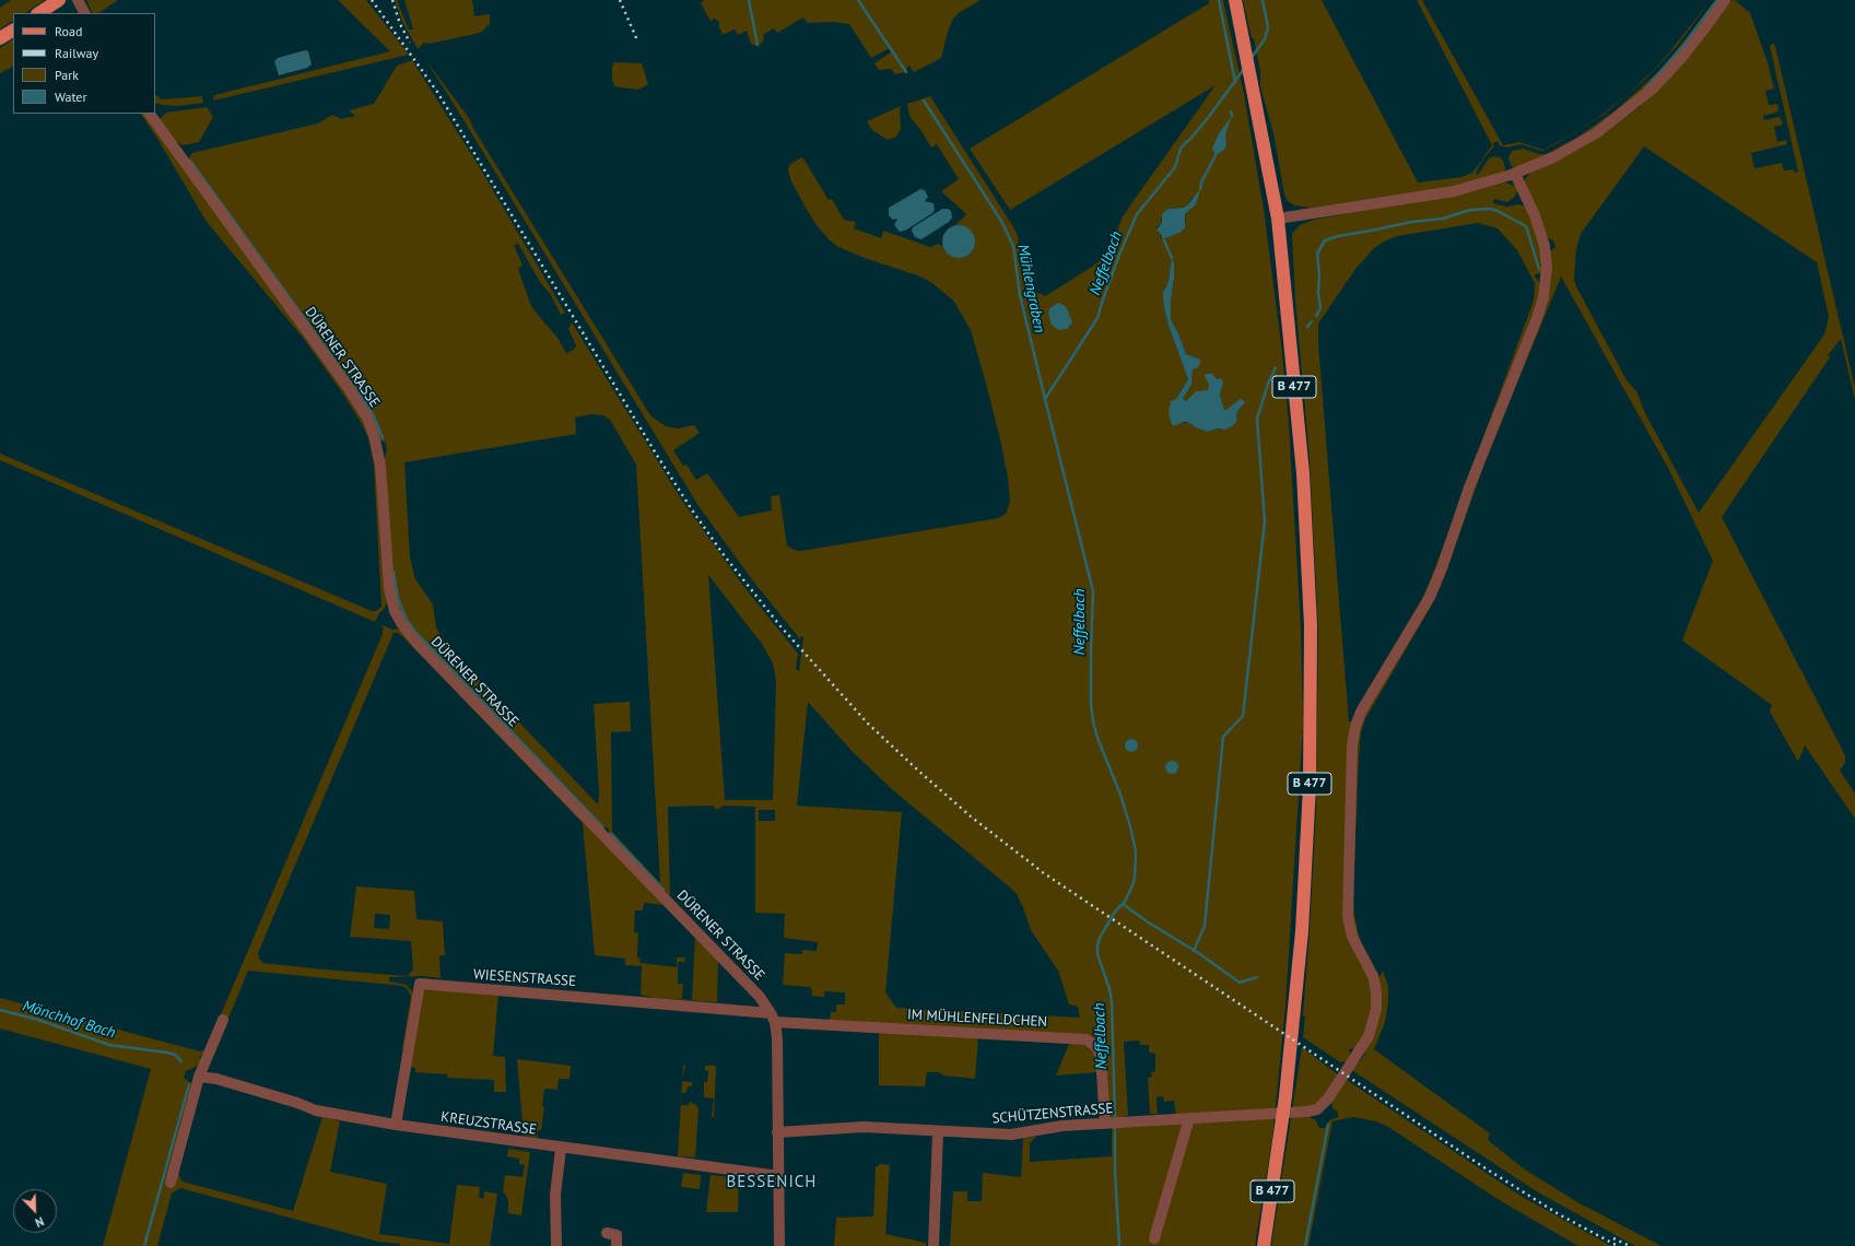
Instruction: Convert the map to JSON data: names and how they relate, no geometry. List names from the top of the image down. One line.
{"streets":{"main road":["B 477"],"street":["DÜRENER STRASSE","WIESENSTRASSE","IM MÜHLENFELDCHEN","SCHÜTZENSTRASSE","KREUZSTRASSE"]},"crossings":[["DÜRENER STRASSE","WIESENSTRASSE"],["DÜRENER STRASSE","IM MÜHLENFELDCHEN"],["DÜRENER STRASSE","SCHÜTZENSTRASSE"],["DÜRENER STRASSE","KREUZSTRASSE"],["WIESENSTRASSE","IM MÜHLENFELDCHEN"],["WIESENSTRASSE","KREUZSTRASSE"],["IM MÜHLENFELDCHEN","SCHÜTZENSTRASSE"]],"districts":["BESSENICH"],"water":["Neffelbach","Mühlengraben","Mönchhof Bach"],"legend":["Road","Railway","Park","Water"],"north":"bottom right"}
